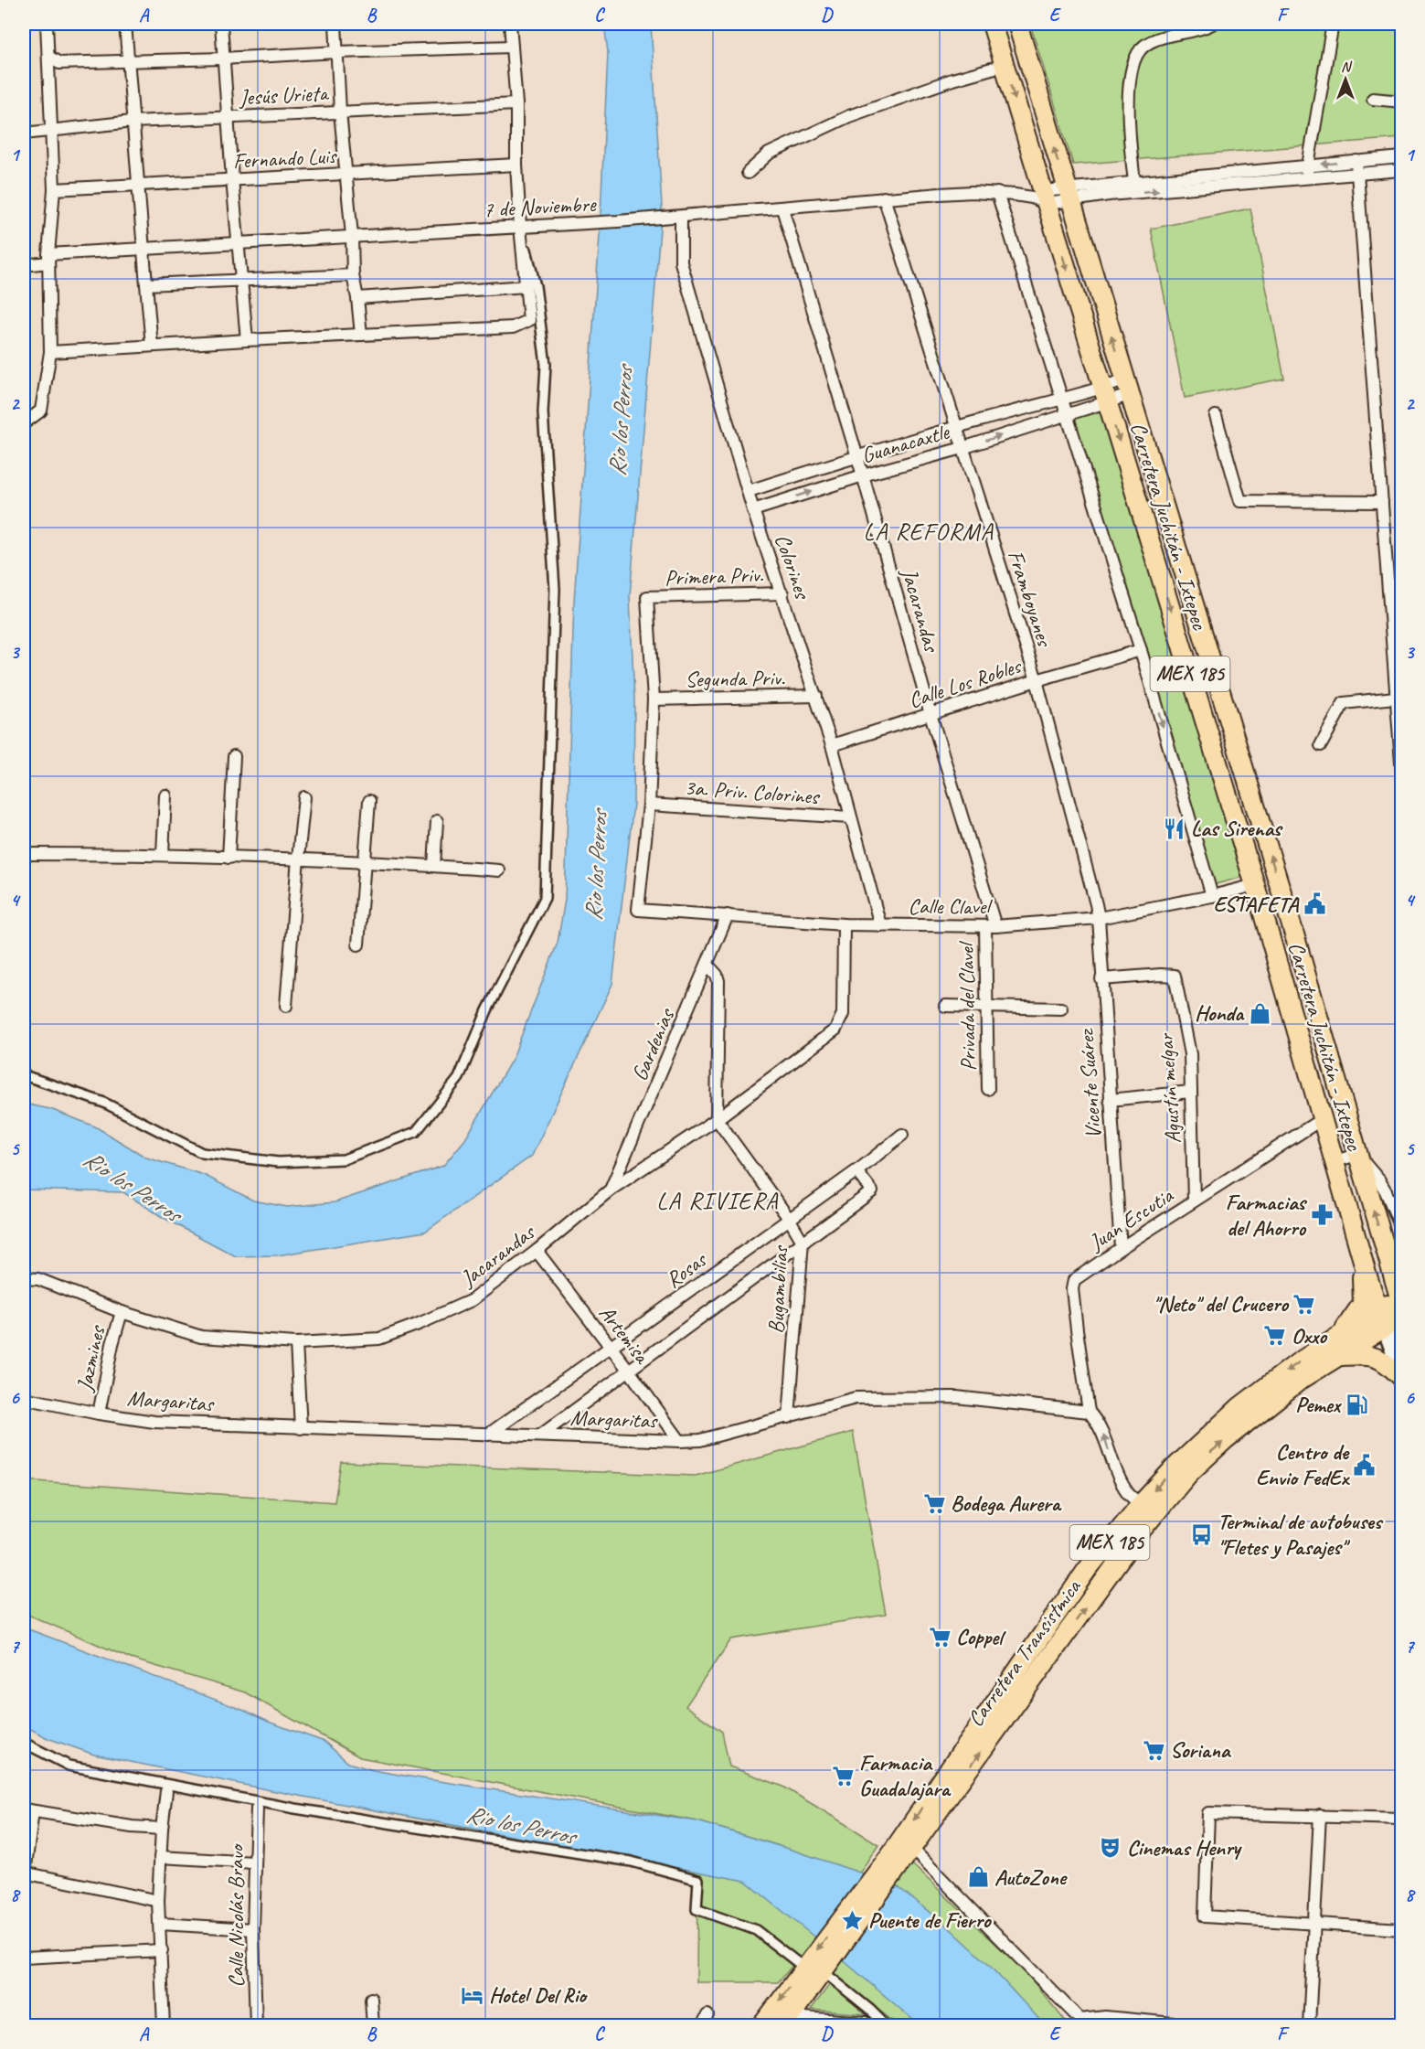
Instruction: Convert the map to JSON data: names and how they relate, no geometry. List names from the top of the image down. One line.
{"streets":{"main road":["Carretera Juchitán - Ixtepec","MEX 185","Carretera Transistmica"],"street":["Jesús Urieta","Fernando Luis","7 de Noviembre","Guanacaxtle","Colorines","Primera Priv.","Framboyanes","Jacarandas","Segunda Priv.","Calle Los Robles","3a. Priv. Colorines","Calle Clavel","Privada del Clavel","Gardenias","Vicente Suárez","Agustín melgar","Juan Escutia","Rosas","Bugambilias","Artemisa","Jazmines","Margaritas","Calle Nicolás Bravo"]},"crossings":[["7 de Noviembre","Carretera Juchitán - Ixtepec"],["7 de Noviembre","Colorines"],["7 de Noviembre","Framboyanes"],["7 de Noviembre","Jacarandas"],["Guanacaxtle","Carretera Juchitán - Ixtepec"],["Guanacaxtle","Colorines"],["Guanacaxtle","Framboyanes"],["Guanacaxtle","Jacarandas"],["Carretera Juchitán - Ixtepec","Calle Clavel"],["Carretera Juchitán - Ixtepec","Juan Escutia"],["Carretera Juchitán - Ixtepec","Carretera Transistmica"],["Colorines","Primera Priv."],["Colorines","Segunda Priv."],["Colorines","Calle Los Robles"],["Colorines","3a. Priv. Colorines"],["Colorines","Calle Clavel"],["Primera Priv.","Segunda Priv."],["Framboyanes","Calle Los Robles"],["Framboyanes","Calle Clavel"],["Framboyanes","Vicente Suárez"],["Jacarandas","Calle Los Robles"],["Jacarandas","Calle Clavel"],["Jacarandas","Privada del Clavel"],["Jacarandas","Gardenias"],["Jacarandas","Bugambilias"],["Jacarandas","Artemisa"],["Jacarandas","Jazmines"],["MEX 185","Carretera Transistmica"],["3a. Priv. Colorines","Calle Clavel"],["Calle Clavel","Privada del Clavel"],["Calle Clavel","Gardenias"],["Calle Clavel","Vicente Suárez"],["Vicente Suárez","Agustín melgar"],["Vicente Suárez","Juan Escutia"],["Agustín melgar","Juan Escutia"],["Juan Escutia","Margaritas"],["Rosas","Bugambilias"],["Rosas","Artemisa"],["Rosas","Margaritas"],["Bugambilias","Margaritas"],["Artemisa","Margaritas"],["Jazmines","Margaritas"]],"districts":["LA REFORMA","LA RIVIERA"],"water":["Rio los Perros"],"places":{"restaurant":["Las Sirenas"],"public building":["ESTAFETA","Centro de Envio FedEx"],"shop":["Honda","AutoZone"],"pharmacy":["Farmacias del Ahorro"],"supermarket":["\"Neto\" del Crucero","Oxxo","Bodega Aurera","Coppel","Soriana","Farmacia Guadalajara"],"fuel station":["Pemex"],"bus stop":["Terminal de autobuses \"Fletes y Pasajes\""],"theatre":["Cinemas Henry"],"place":["Puente de Fierro"],"hotel":["Hotel Del Rio"]},"north":"top","grid":{"columns":["A","B","C","D","E","F"],"rows":["1","2","3","4","5","6","7","8"]}}
